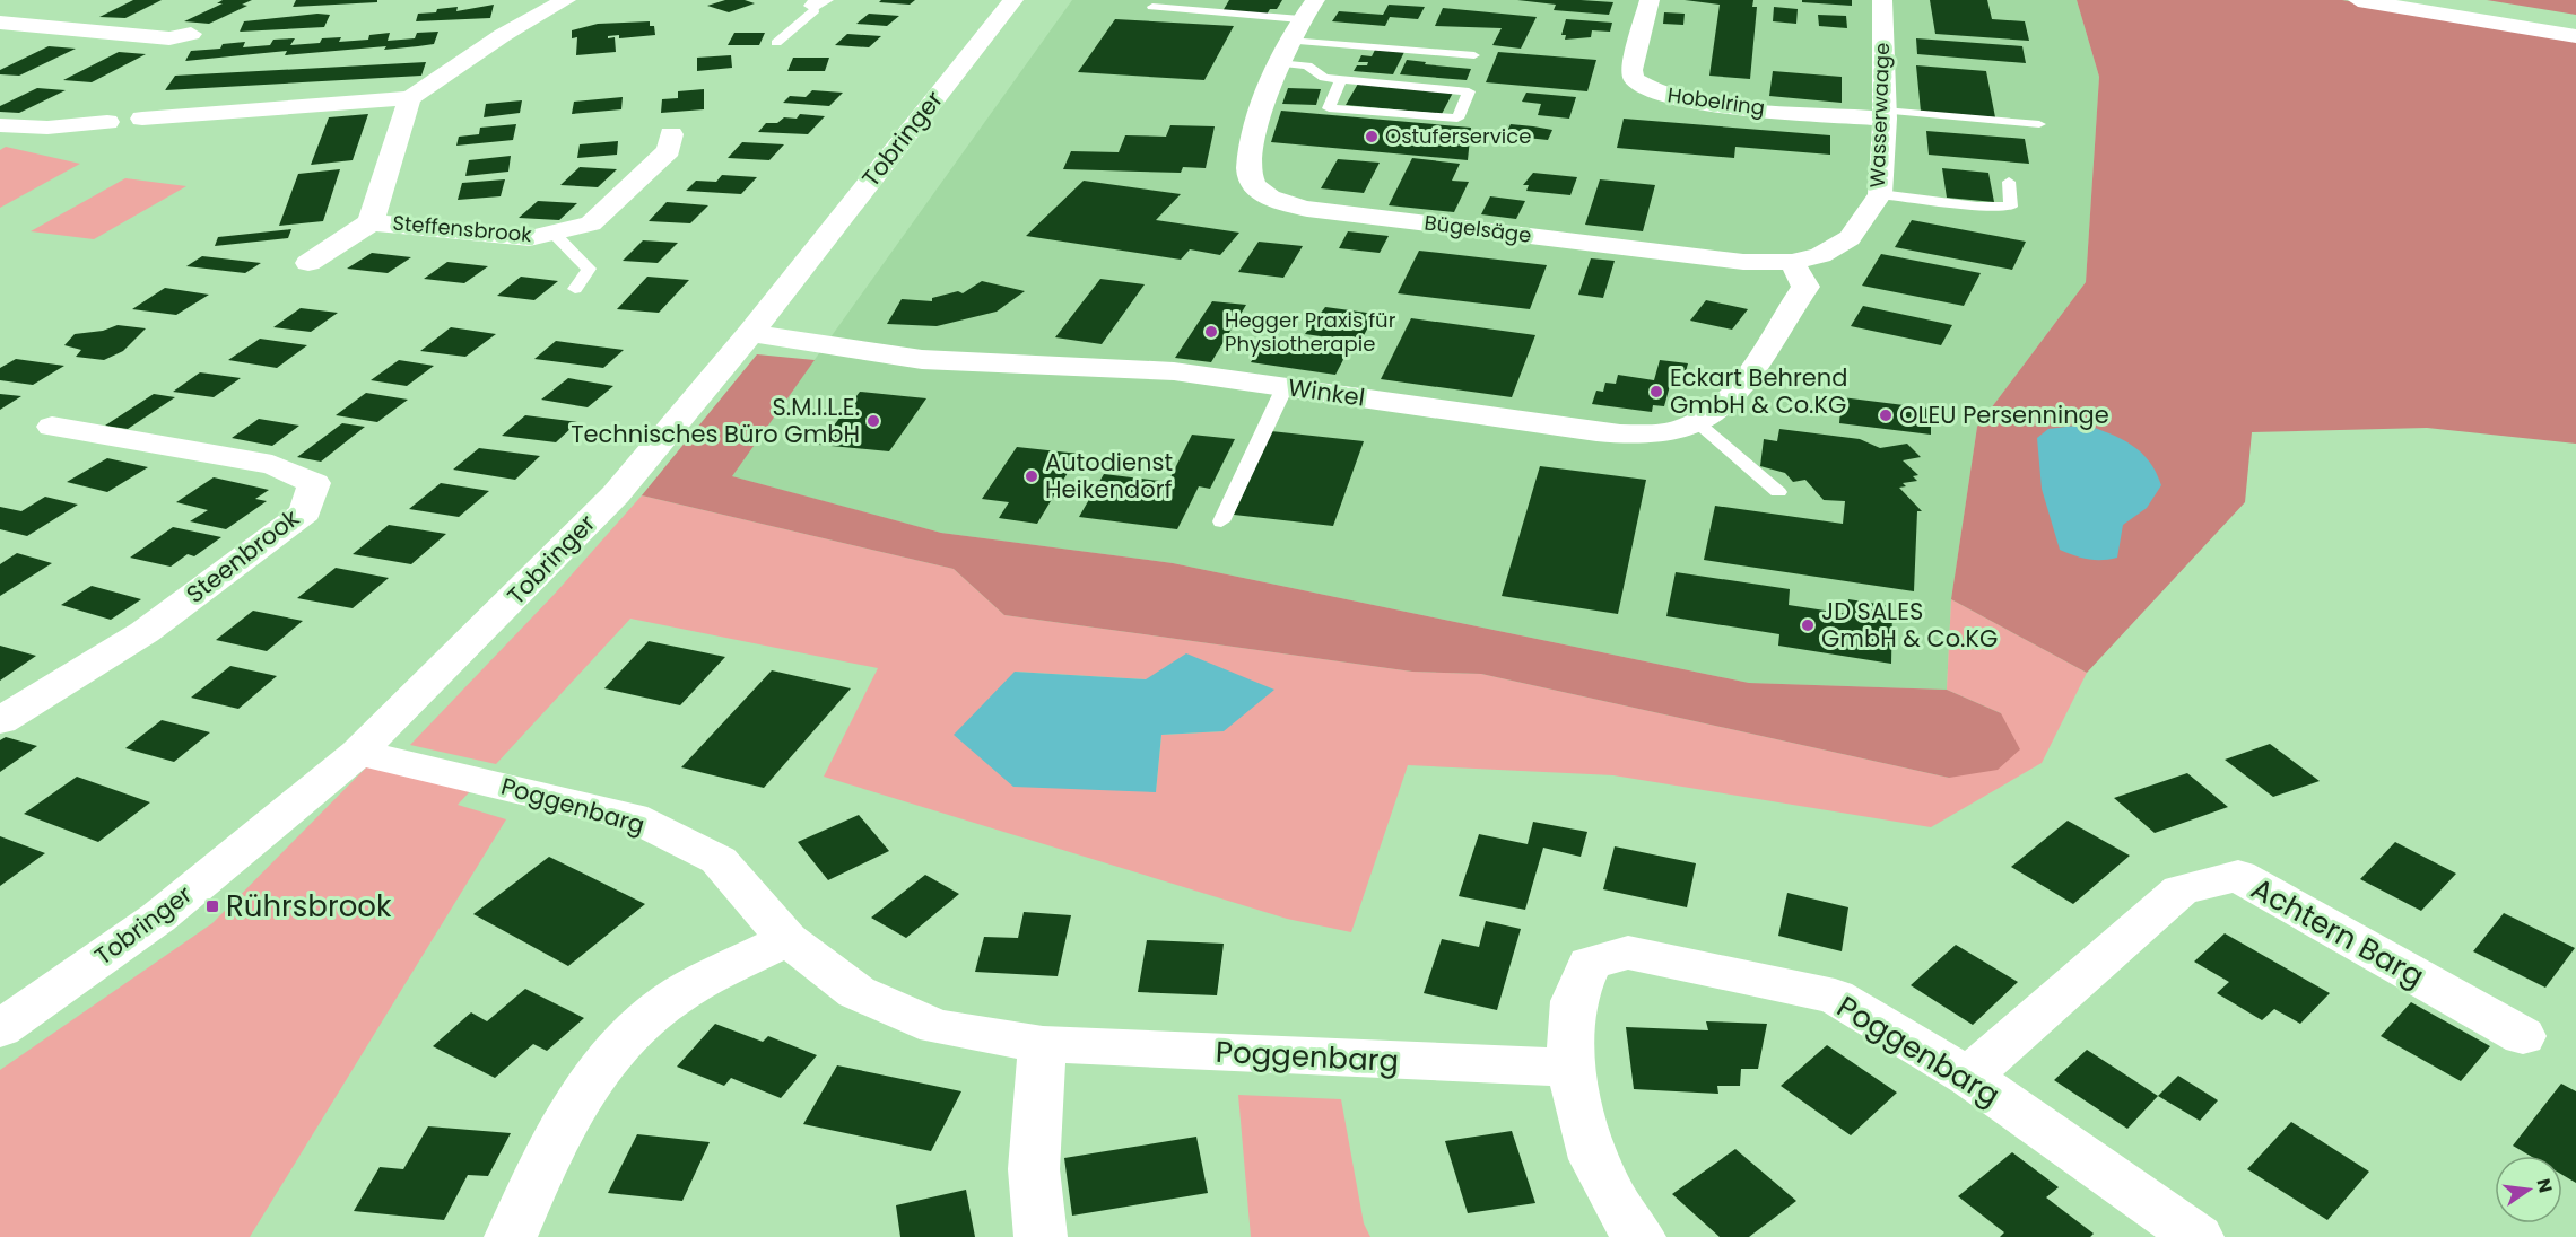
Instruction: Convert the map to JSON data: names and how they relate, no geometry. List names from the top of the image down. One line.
{"streets":{"street":["Hobelring","Wasserwaage","Tobringer","Steffensbrook","Bügelsäge","Winkel","Steenbrook","Poggenbarg","Achtern Barg"]},"crossings":[["Hobelring","Wasserwaage"],["Wasserwaage","Bügelsäge"],["Wasserwaage","Winkel"],["Tobringer","Winkel"],["Tobringer","Poggenbarg"],["Bügelsäge","Winkel"],["Poggenbarg","Achtern Barg"]],"places":{"other":["Ostuferservice","Hegger Praxis für Physiotherapie","Eckart Behrend GmbH & Co.KG","OLEU Persenninge","S.M.I.L.E. Technisches Büro GmbH","Autodienst Heikendorf","JD SALES GmbH & Co.KG"],"transit":["Rührsbrook"]},"north":"right"}
